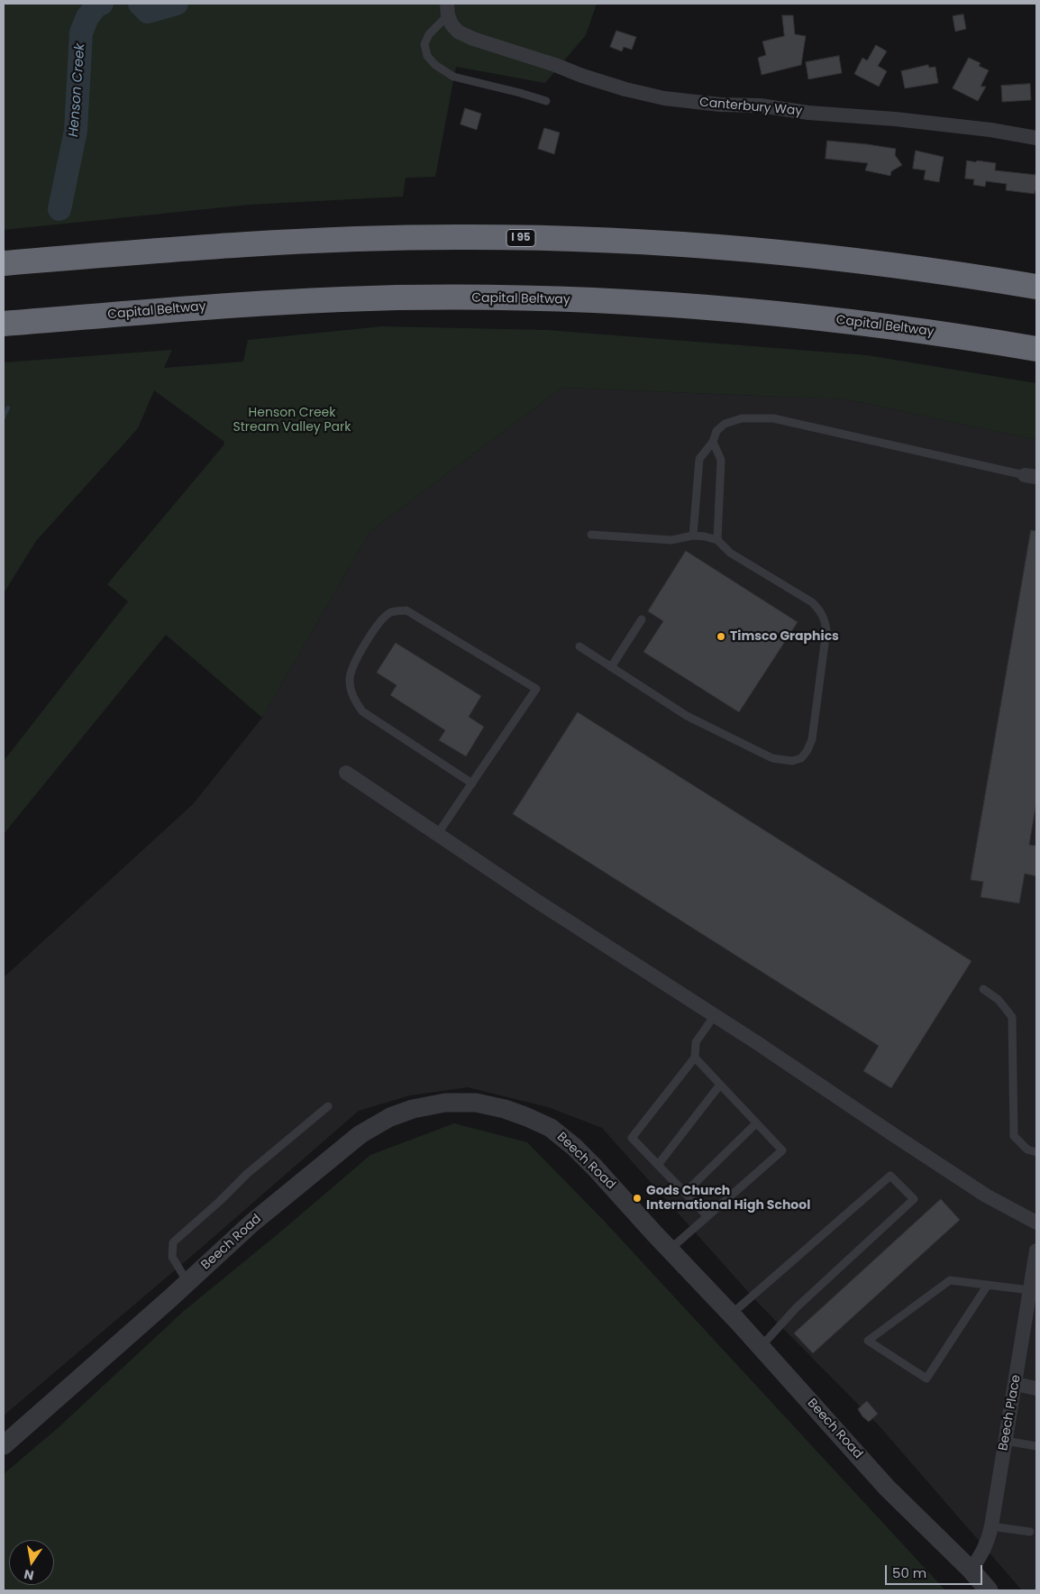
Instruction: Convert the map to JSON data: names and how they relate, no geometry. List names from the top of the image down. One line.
{"streets":{"highway":["I 95","Capital Beltway"],"street":["Canterbury Way","Beech Road","Beech Place"]},"crossings":[["Beech Road","Beech Place"]],"water":["Henson Creek"],"parks":["Henson Creek Stream Valley Park"],"places":["Timsco Graphics","Gods Church International High School"],"scale_bar":"50 m","north":"bottom"}
